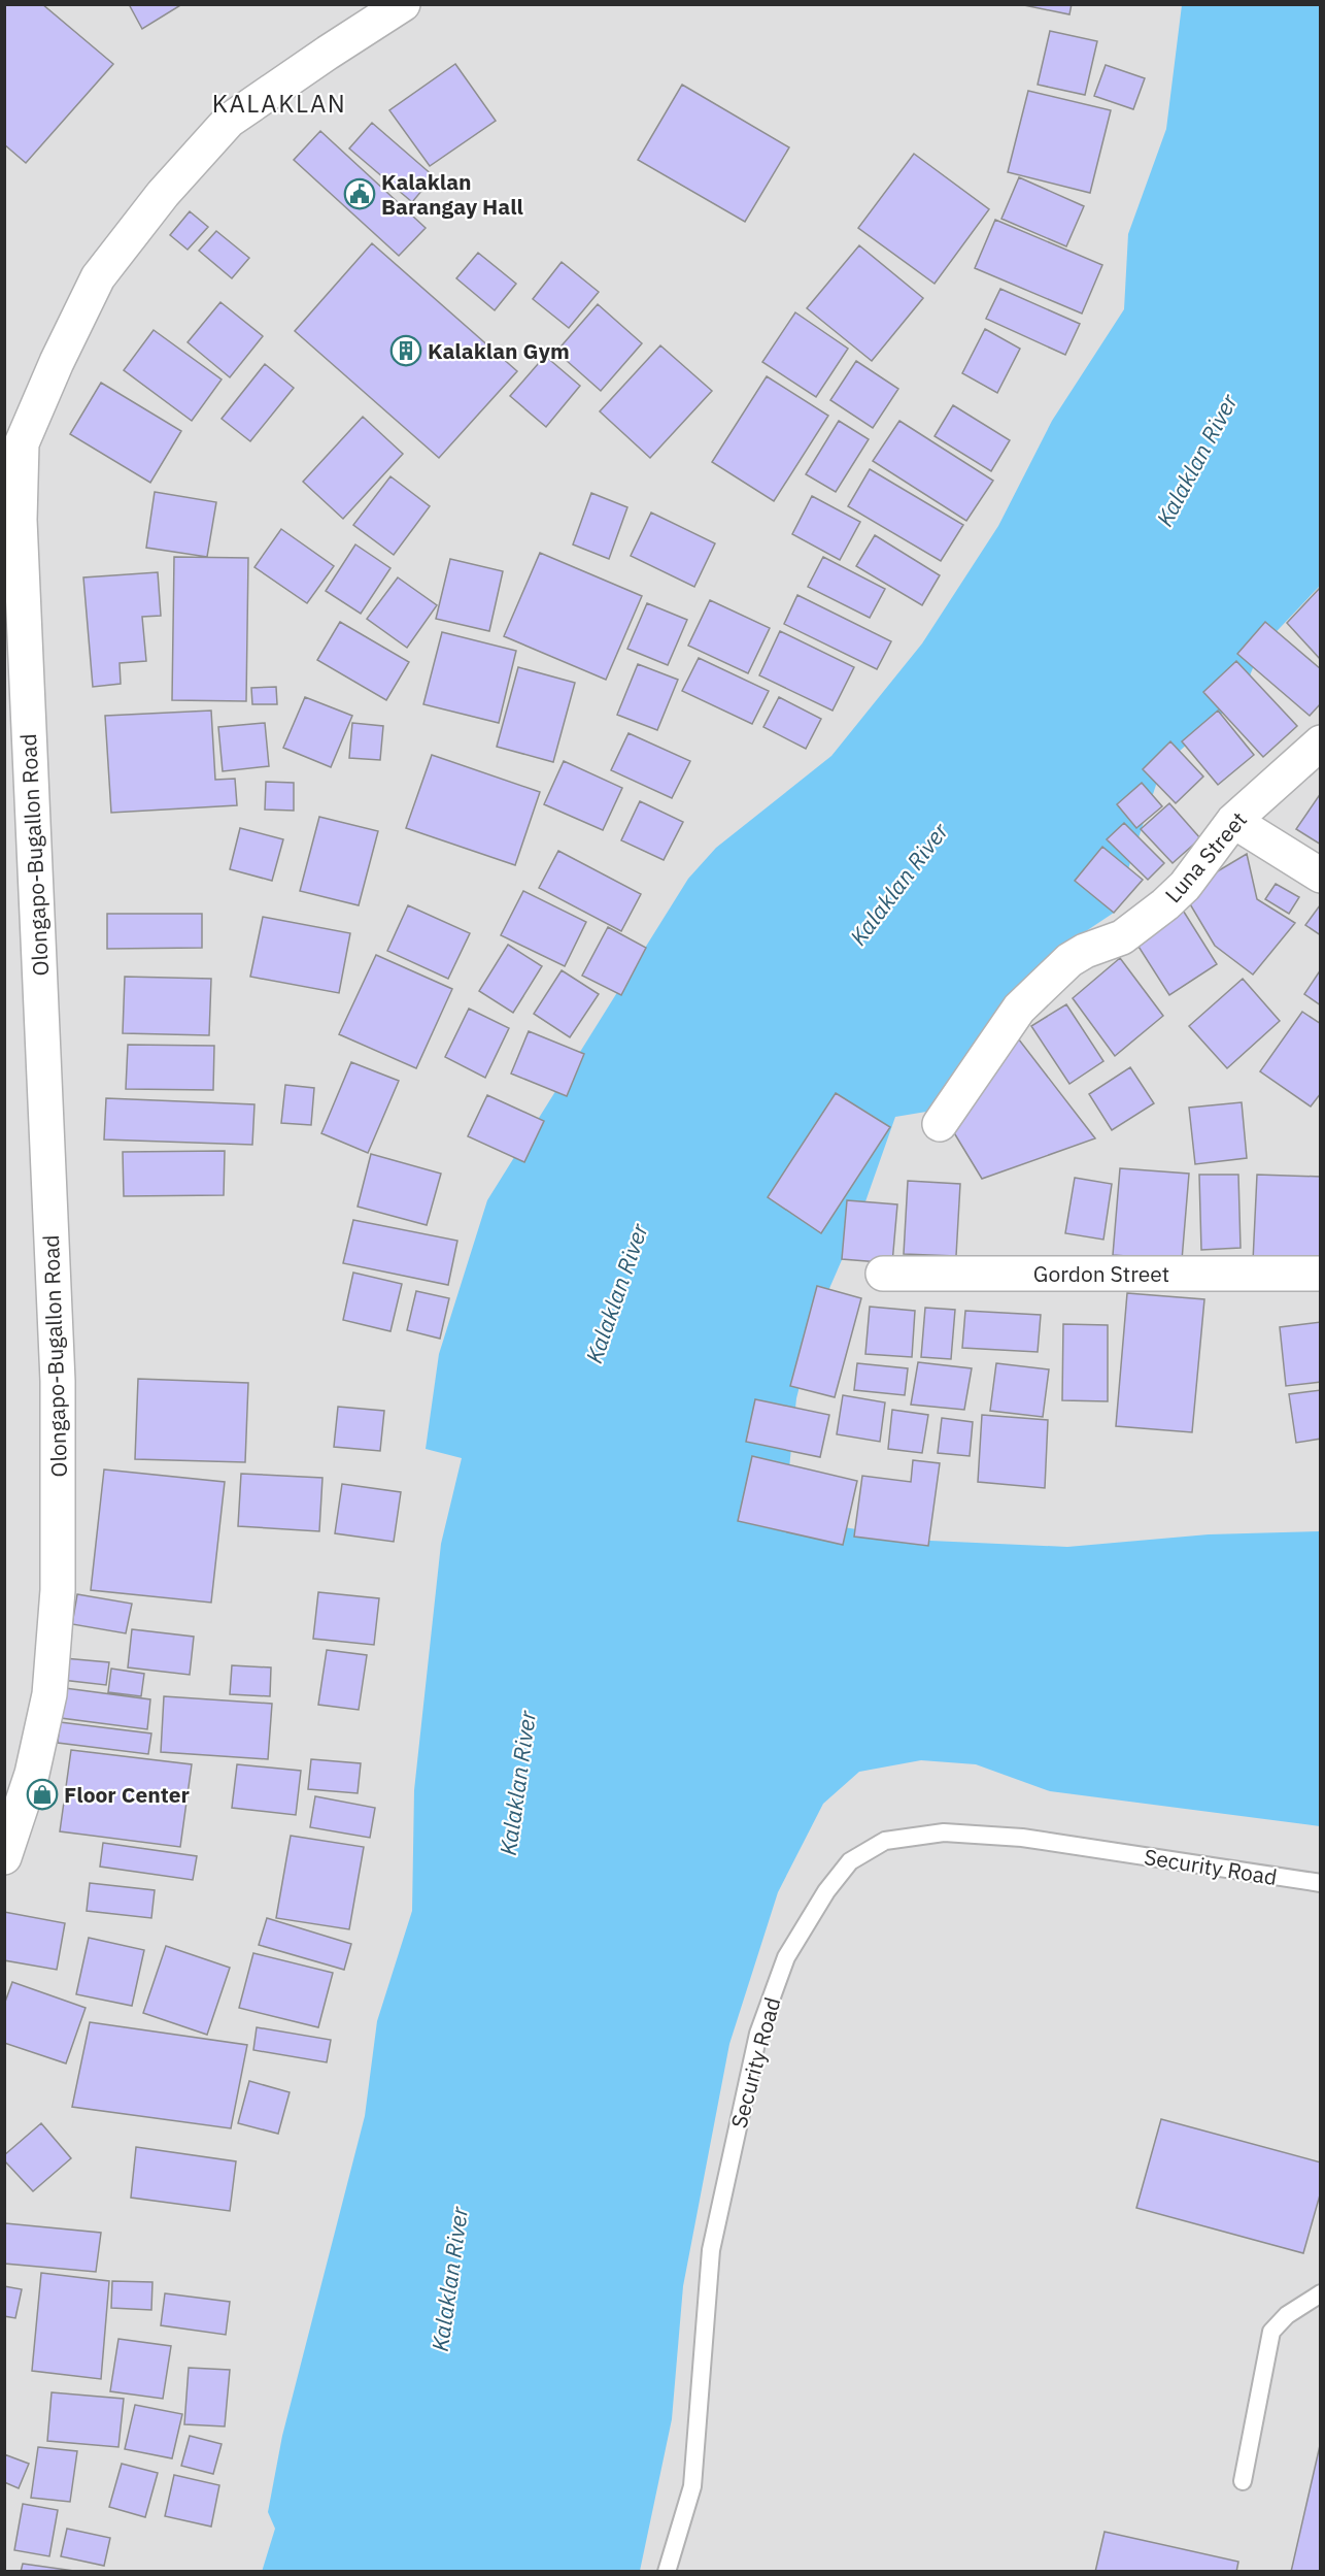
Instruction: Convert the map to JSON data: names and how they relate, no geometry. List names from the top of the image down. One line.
{"streets":{"main road":["Olongapo-Bugallon Road","Luna Street","Gordon Street"],"lane":["Security Road"]},"districts":["KALAKLAN"],"water":["Kalaklan River"],"places":{"public building":["Kalaklan Barangay Hall"],"building":["Kalaklan Gym"],"shop":["Floor Center"]}}
